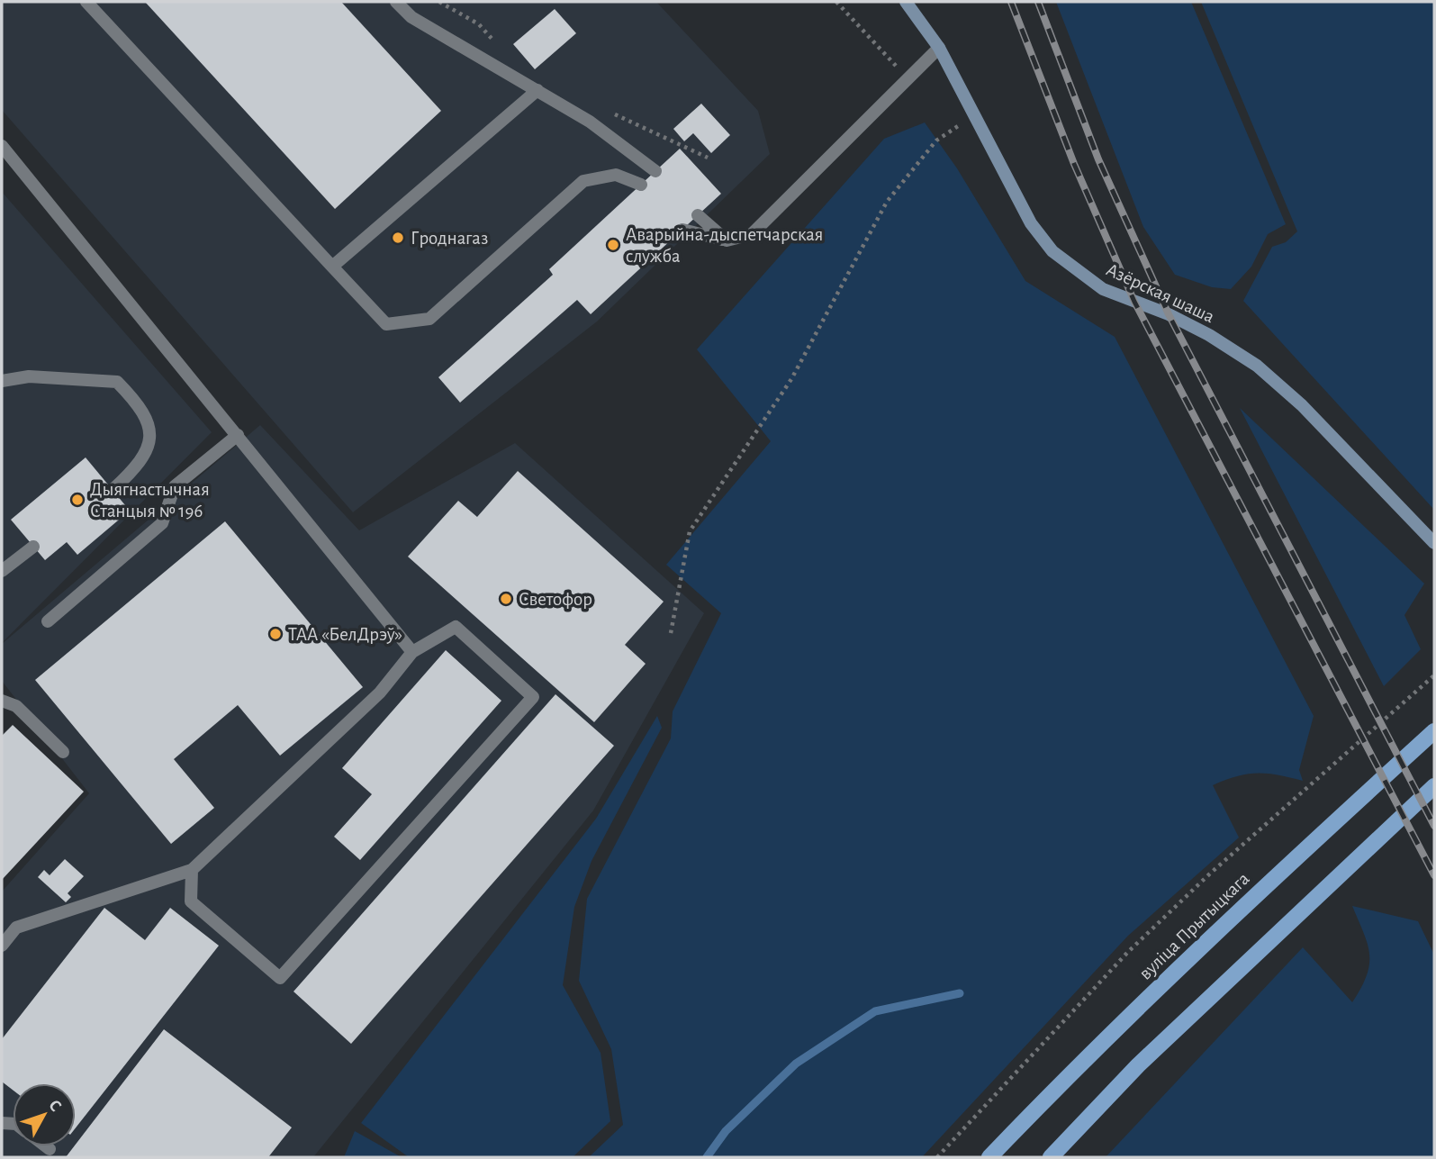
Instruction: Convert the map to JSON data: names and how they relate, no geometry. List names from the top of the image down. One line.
{"streets":{"main road":["Азёрская шаша","вуліца Прытыцкага"]},"places":["Гроднагаз","Аварыйна-дыспетчарская служба","Дыягнастычная Станцыя № 196","Светофор","ТАА «БелДрэў»"],"north":"top right"}
